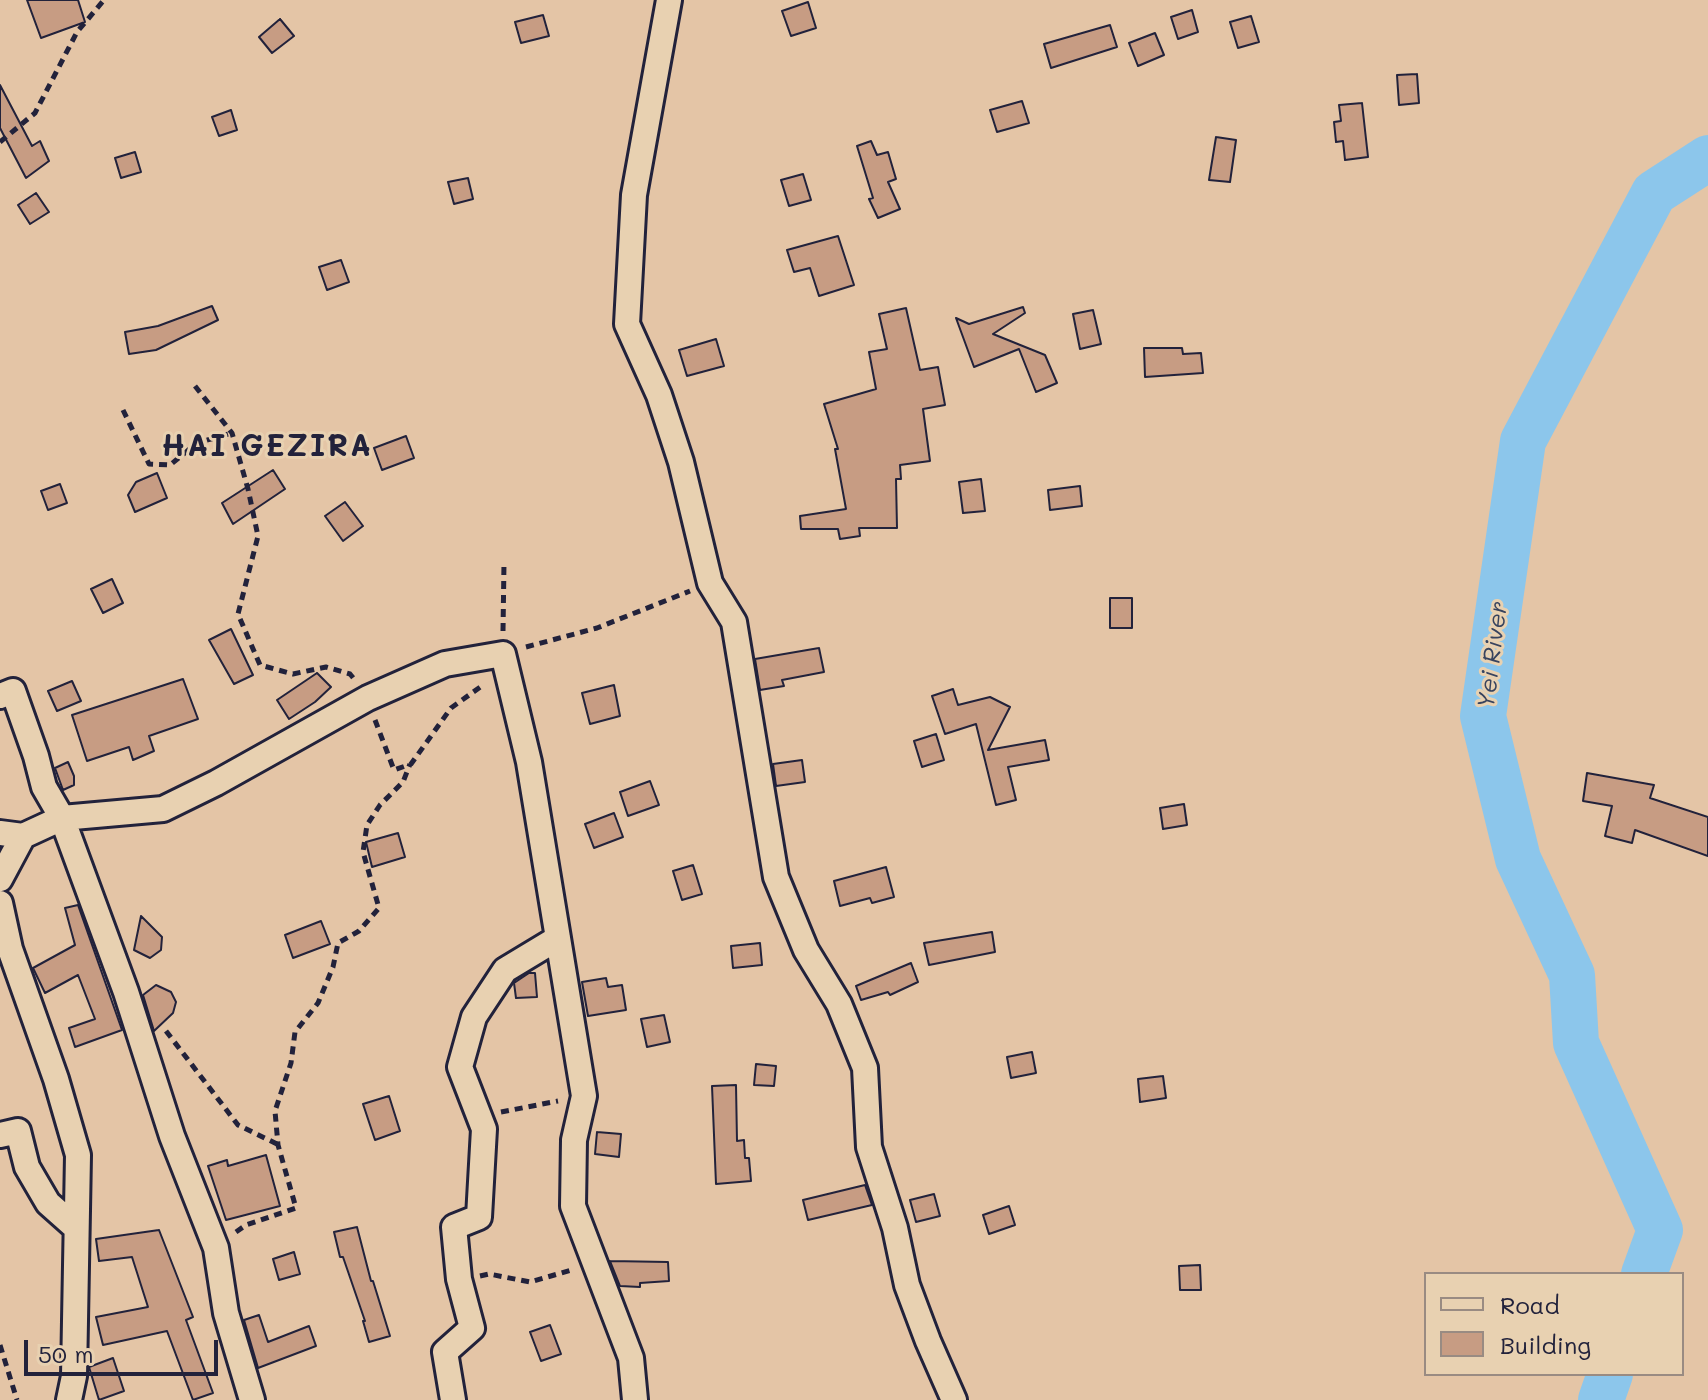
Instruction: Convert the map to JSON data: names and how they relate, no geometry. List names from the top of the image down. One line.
{"districts":["HAI GEZIRA"],"water":["Yei River"],"legend":["Road","Building"],"scale_bar":"50 m"}
